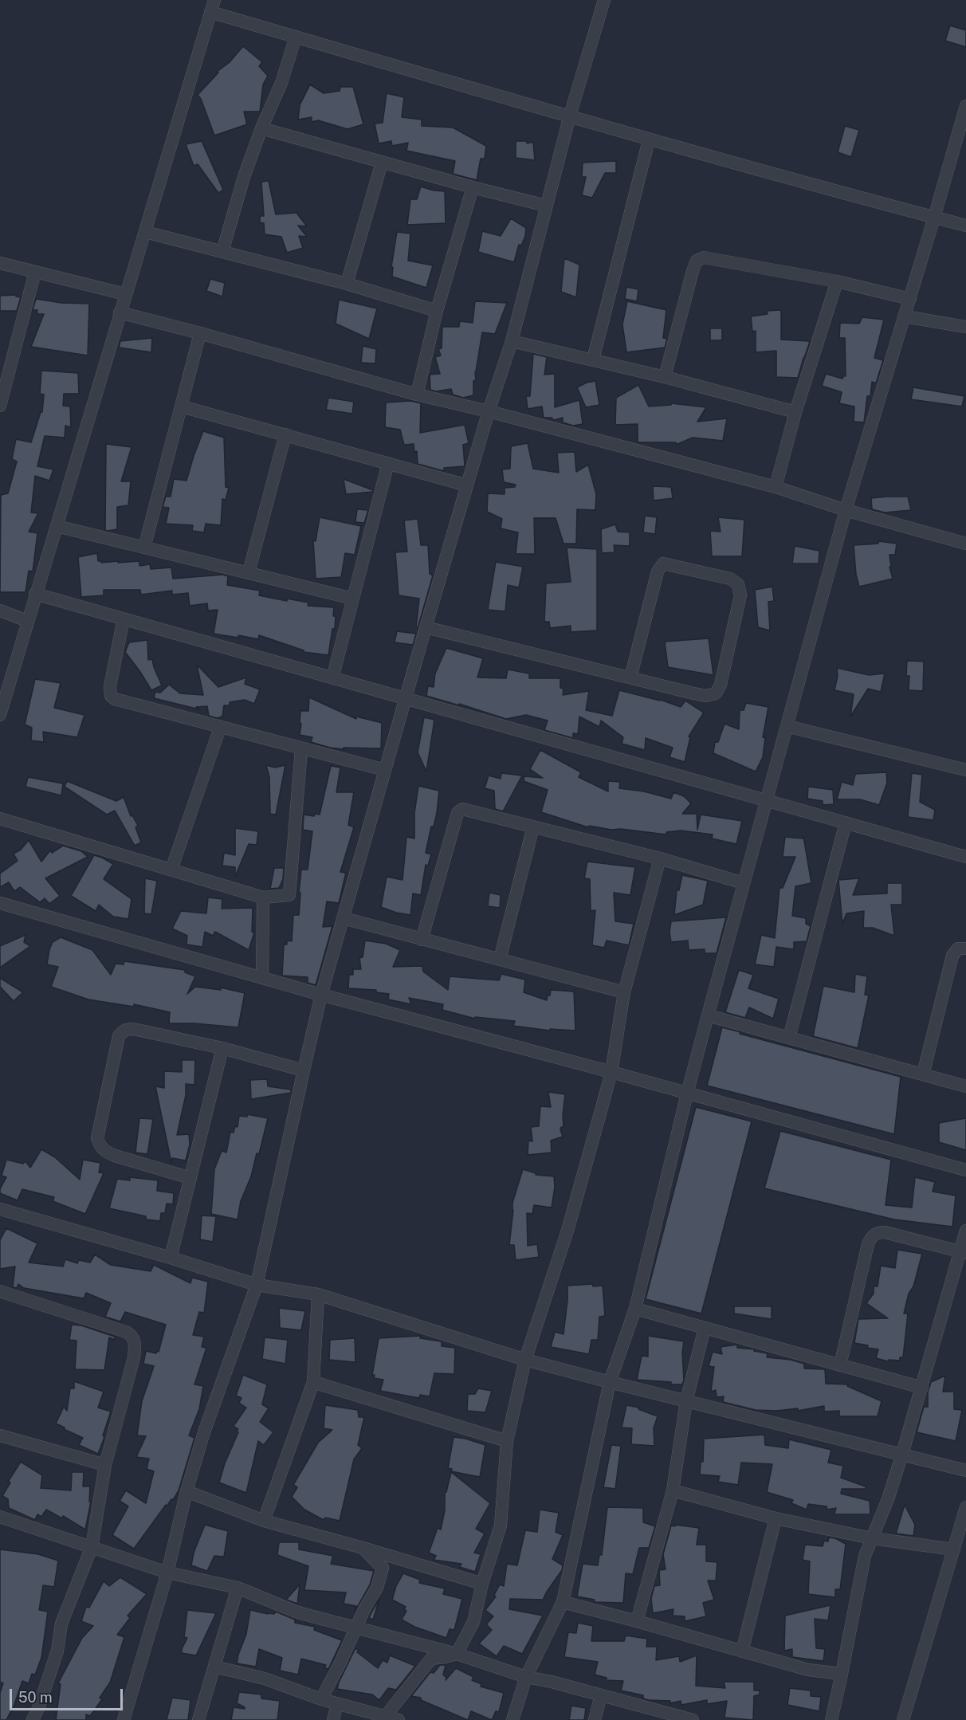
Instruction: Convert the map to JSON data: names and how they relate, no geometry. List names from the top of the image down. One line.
{"scale_bar":"50 m"}
